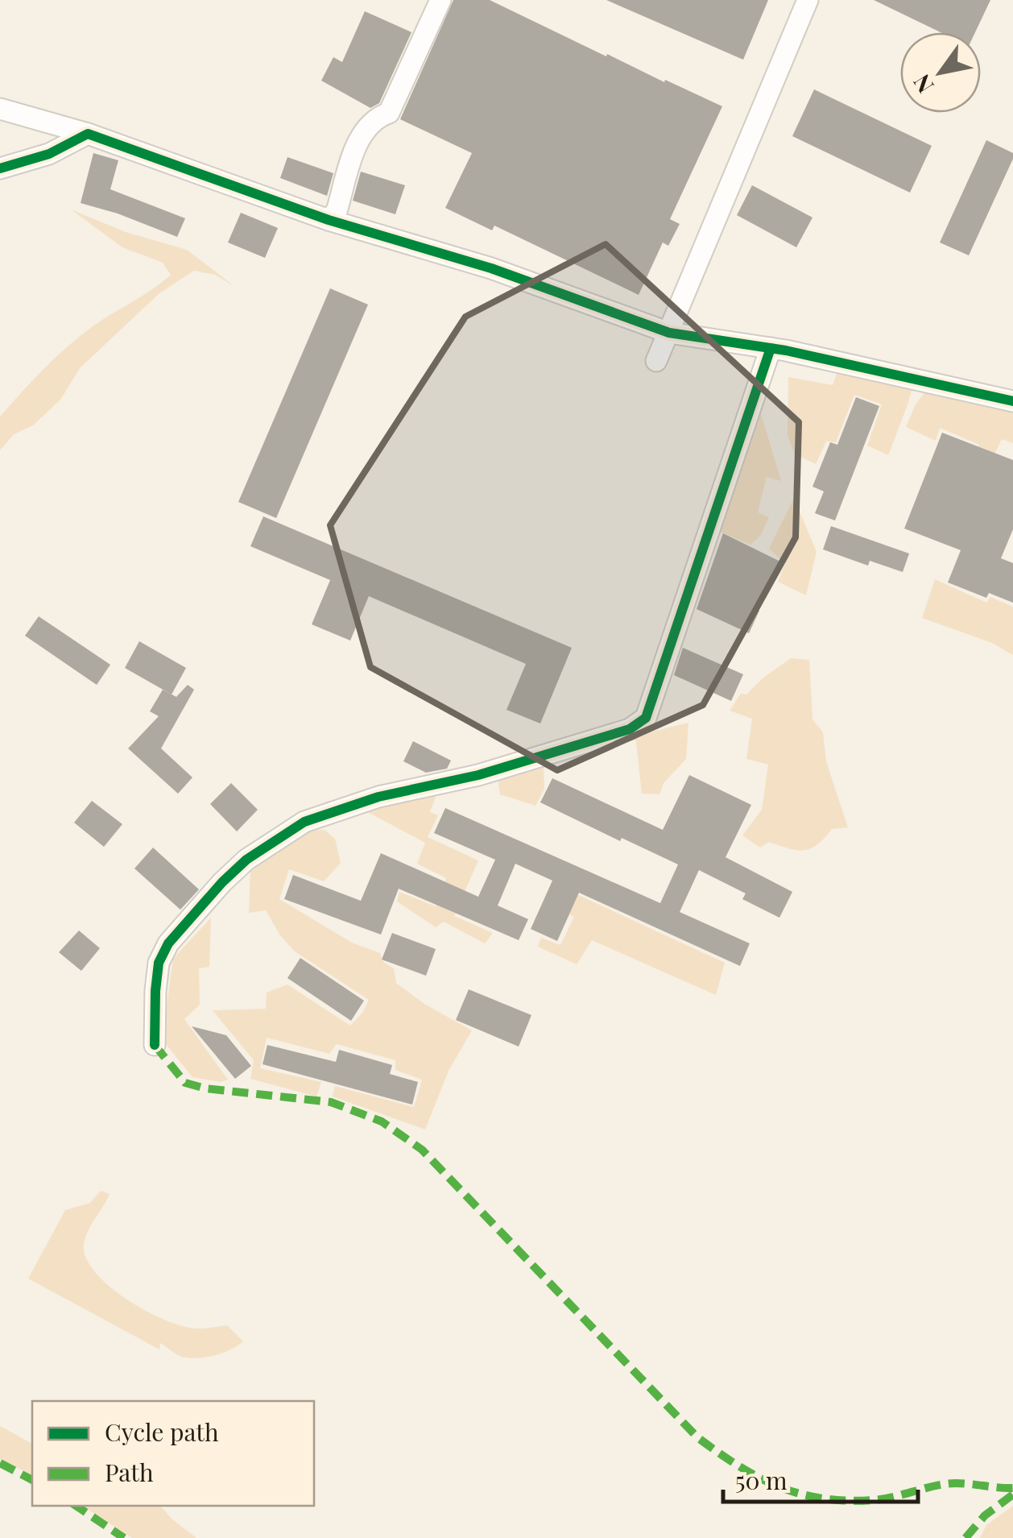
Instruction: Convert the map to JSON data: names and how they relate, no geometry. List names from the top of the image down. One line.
{"legend":["Cycle path","Path"],"scale_bar":"50 m","north":"bottom left"}
